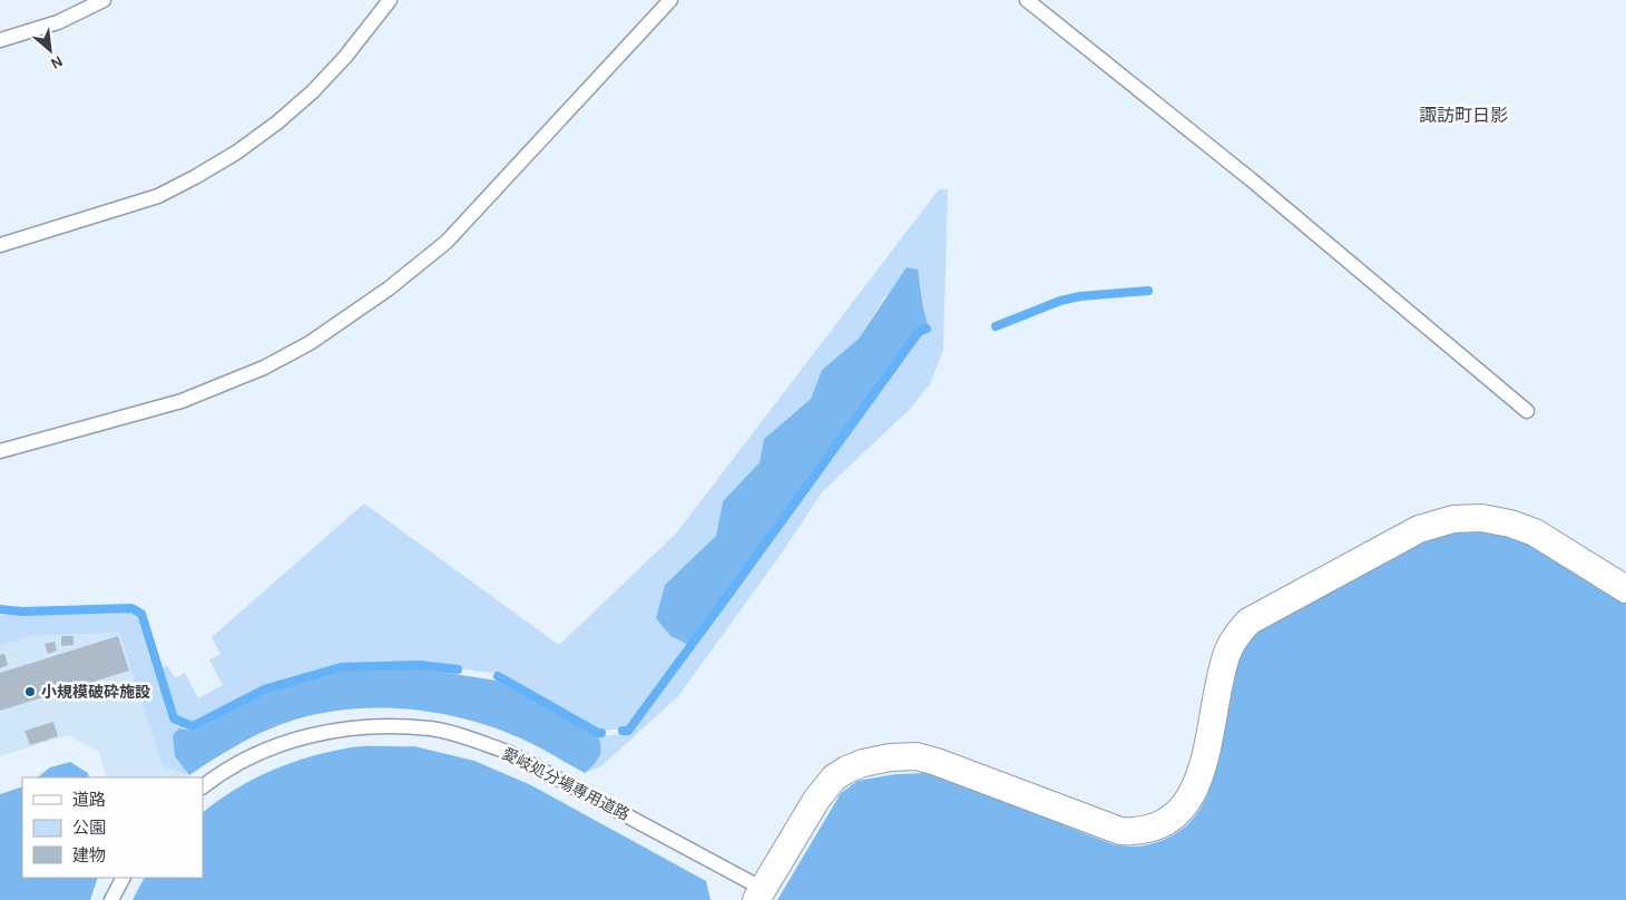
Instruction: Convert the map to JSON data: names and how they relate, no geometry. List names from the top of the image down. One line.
{"streets":{"lane":["愛岐処分場専用道路"]},"districts":["諏訪町日影"],"places":["小規模破砕施設"],"legend":["道路","公園","建物"],"north":"bottom right"}
